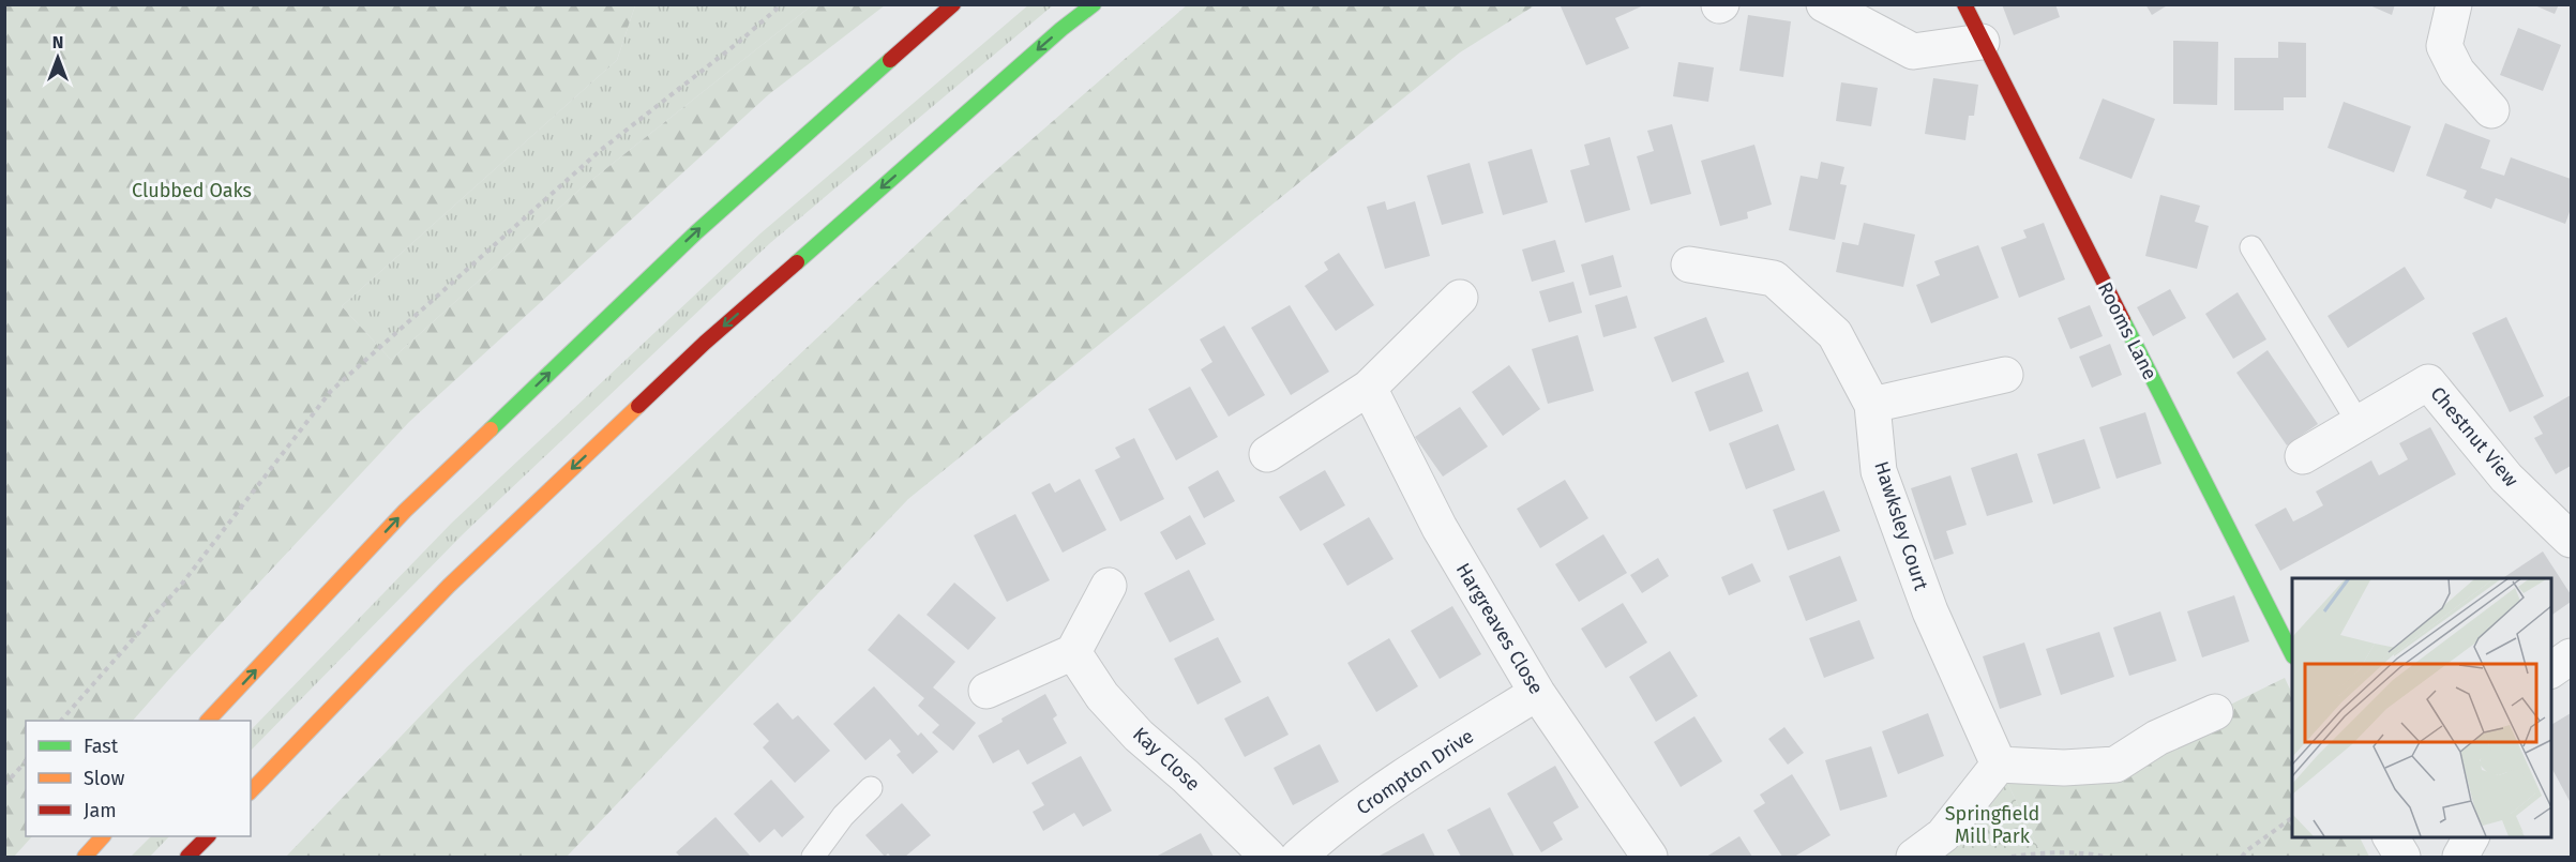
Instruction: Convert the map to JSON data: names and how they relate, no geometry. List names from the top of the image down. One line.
{"streets":{"main road":["Rooms Lane"],"street":["Chestnut View","Hawksley Court","Hargreaves Close","Kay Close","Crompton Drive"]},"crossings":[["Hargreaves Close","Crompton Drive"]],"parks":["Clubbed Oaks","Springfield Mill Park"],"legend":["Fast","Slow","Jam"],"north":"top"}
